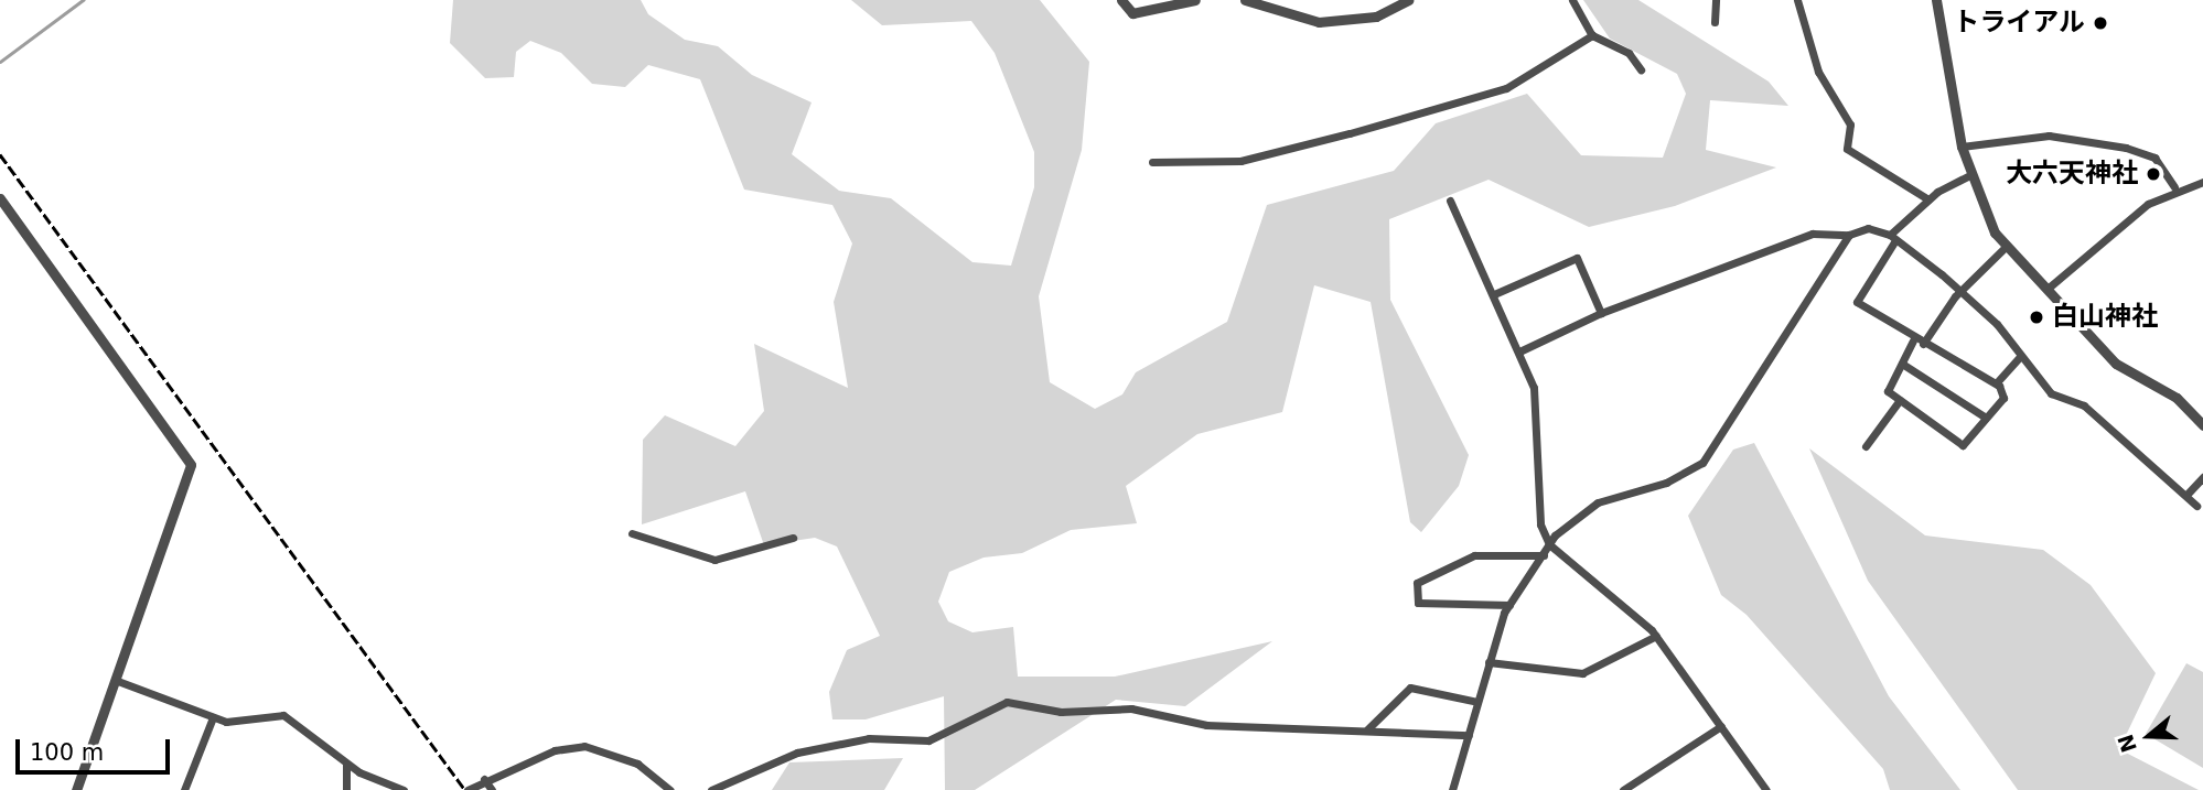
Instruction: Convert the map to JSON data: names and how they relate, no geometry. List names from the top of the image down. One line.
{"places":["トライアル","大六天神社","白山神社"],"scale_bar":"100 m","north":"left"}
